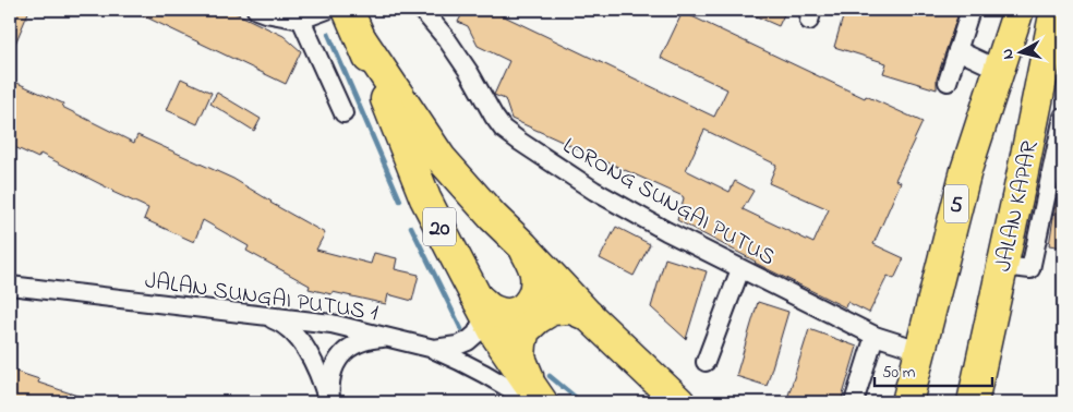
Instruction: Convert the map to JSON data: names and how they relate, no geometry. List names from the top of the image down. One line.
{"streets":{"highway":["5","JALAN KAPAR","20"],"street":["LORONG SUNGAI PUTUS","JALAN SUNGAI PUTUS 1"]},"crossings":[["LORONG SUNGAI PUTUS","5"],["20","JALAN SUNGAI PUTUS 1"]],"scale_bar":"50 m","north":"left"}
